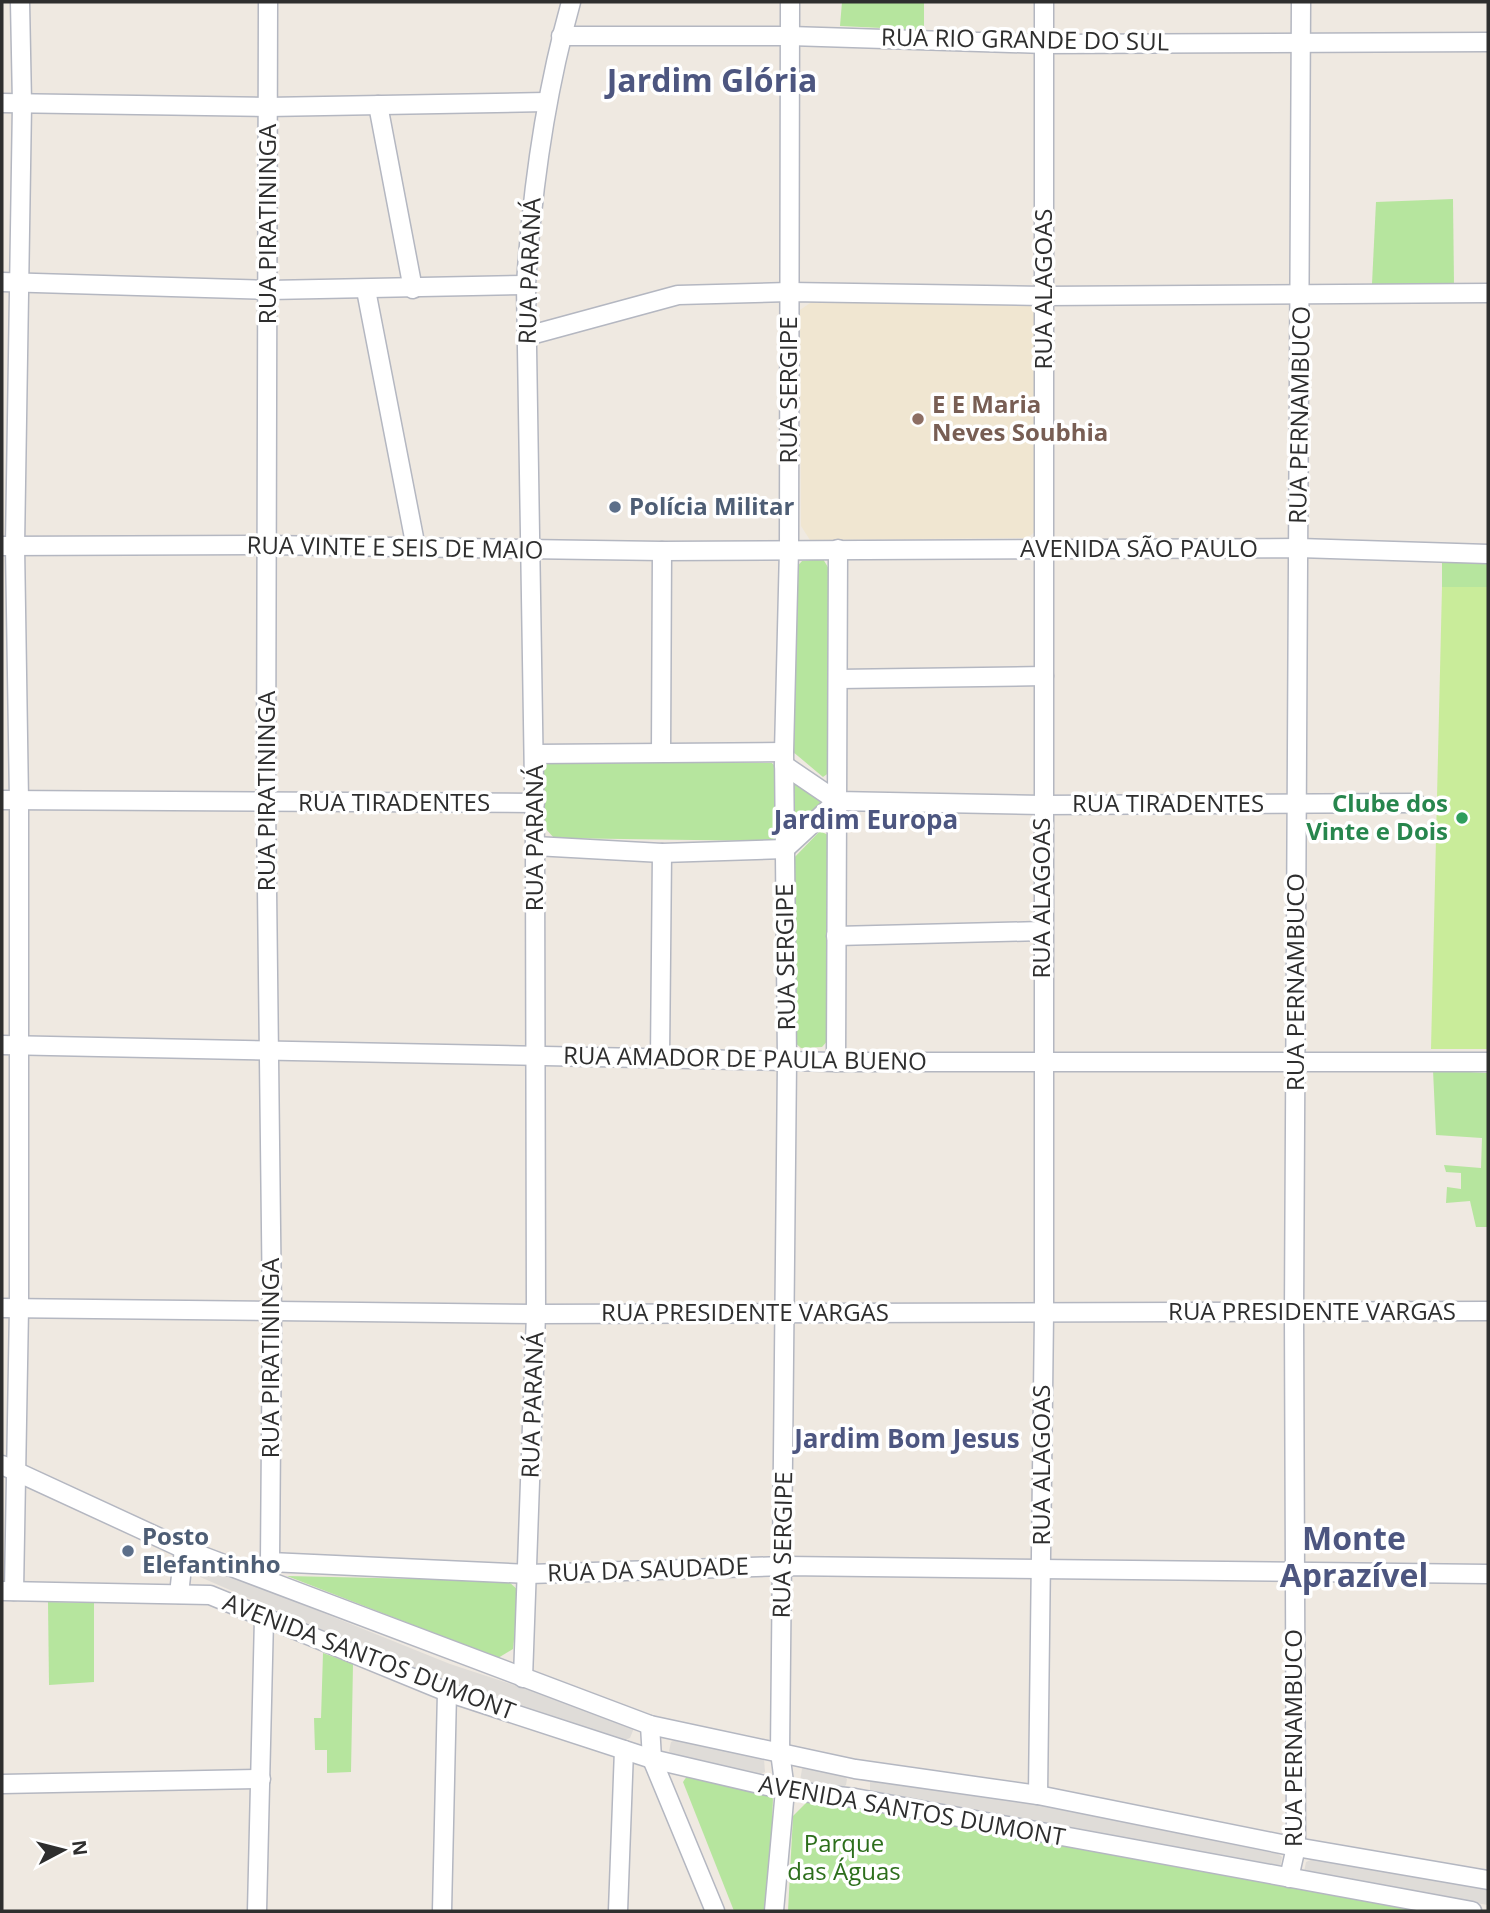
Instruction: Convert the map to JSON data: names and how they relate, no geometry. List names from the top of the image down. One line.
{"streets":{"street":["RUA RIO GRANDE DO SUL","RUA PIRATININGA","RUA PARANÁ","RUA ALAGOAS","RUA SERGIPE","RUA PERNAMBUCO","RUA VINTE E SEIS DE MAIO","AVENIDA SÃO PAULO","RUA TIRADENTES","RUA AMADOR DE PAULA BUENO","RUA PRESIDENTE VARGAS","RUA DA SAUDADE","AVENIDA SANTOS DUMONT"]},"crossings":[["RUA RIO GRANDE DO SUL","RUA PARANÁ"],["RUA RIO GRANDE DO SUL","RUA ALAGOAS"],["RUA RIO GRANDE DO SUL","RUA SERGIPE"],["RUA RIO GRANDE DO SUL","RUA PERNAMBUCO"],["RUA PIRATININGA","RUA VINTE E SEIS DE MAIO"],["RUA PIRATININGA","RUA TIRADENTES"],["RUA PIRATININGA","RUA AMADOR DE PAULA BUENO"],["RUA PIRATININGA","RUA PRESIDENTE VARGAS"],["RUA PIRATININGA","RUA DA SAUDADE"],["RUA PIRATININGA","AVENIDA SANTOS DUMONT"],["RUA PARANÁ","RUA VINTE E SEIS DE MAIO"],["RUA PARANÁ","RUA TIRADENTES"],["RUA PARANÁ","RUA AMADOR DE PAULA BUENO"],["RUA PARANÁ","RUA PRESIDENTE VARGAS"],["RUA PARANÁ","RUA DA SAUDADE"],["RUA PARANÁ","AVENIDA SANTOS DUMONT"],["RUA ALAGOAS","AVENIDA SÃO PAULO"],["RUA ALAGOAS","RUA TIRADENTES"],["RUA ALAGOAS","RUA AMADOR DE PAULA BUENO"],["RUA ALAGOAS","RUA PRESIDENTE VARGAS"],["RUA ALAGOAS","RUA DA SAUDADE"],["RUA ALAGOAS","AVENIDA SANTOS DUMONT"],["RUA SERGIPE","RUA VINTE E SEIS DE MAIO"],["RUA SERGIPE","AVENIDA SÃO PAULO"],["RUA SERGIPE","RUA TIRADENTES"],["RUA SERGIPE","RUA AMADOR DE PAULA BUENO"],["RUA SERGIPE","RUA PRESIDENTE VARGAS"],["RUA SERGIPE","RUA DA SAUDADE"],["RUA SERGIPE","AVENIDA SANTOS DUMONT"],["RUA PERNAMBUCO","AVENIDA SÃO PAULO"],["RUA PERNAMBUCO","RUA TIRADENTES"],["RUA PERNAMBUCO","RUA AMADOR DE PAULA BUENO"],["RUA PERNAMBUCO","RUA PRESIDENTE VARGAS"],["RUA PERNAMBUCO","RUA DA SAUDADE"],["RUA PERNAMBUCO","AVENIDA SANTOS DUMONT"],["RUA VINTE E SEIS DE MAIO","AVENIDA SÃO PAULO"],["RUA DA SAUDADE","AVENIDA SANTOS DUMONT"]],"districts":["Jardim Glória","Jardim Europa","Jardim Bom Jesus","Monte Aprazível"],"parks":["Parque das Águas"],"places":["E E Maria Neves Soubhia","Polícia Militar","Clube dos Vinte e Dois","Posto Elefantinho"],"north":"right"}
